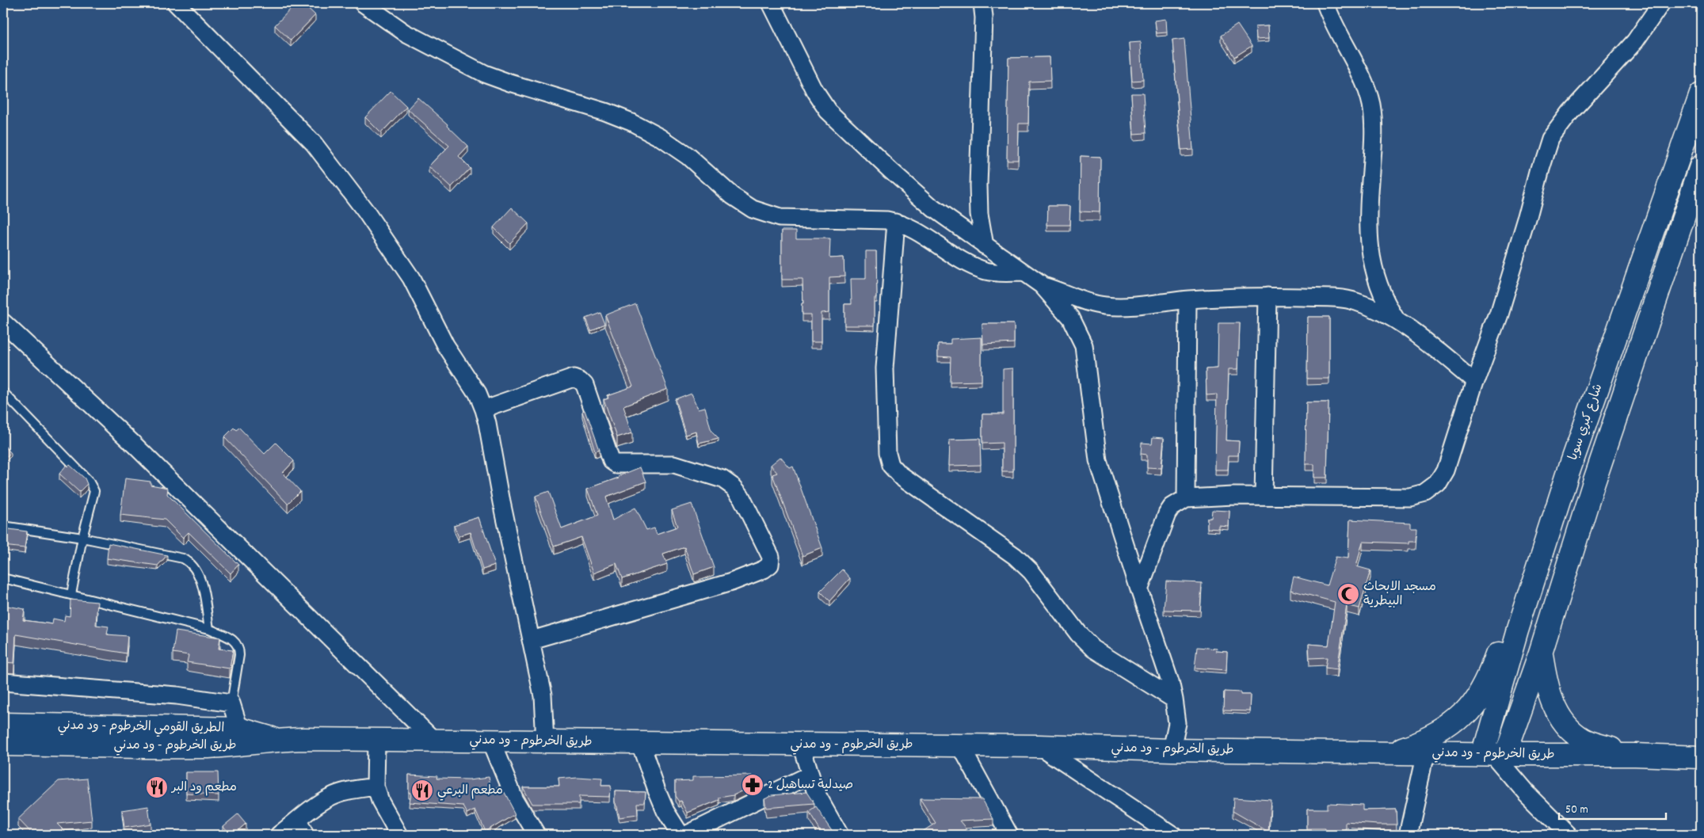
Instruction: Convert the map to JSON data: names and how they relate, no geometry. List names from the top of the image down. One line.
{"streets":{"highway":["شارع كبري سوبا","الطريق القومي الخرطوم - ود مدني","طريق الخرطوم - ود مدني"]},"crossings":[["شارع كبري سوبا","طريق الخرطوم - ود مدني"],["الطريق القومي الخرطوم - ود مدني","طريق الخرطوم - ود مدني"]],"places":{"mosque":["مسجد الابحاث البيطرية"],"pharmacy":["صيدلية تساهيل 2"],"restaurant":["مطعم ود البر","مطعم البرعي"]},"scale_bar":"50 m"}
